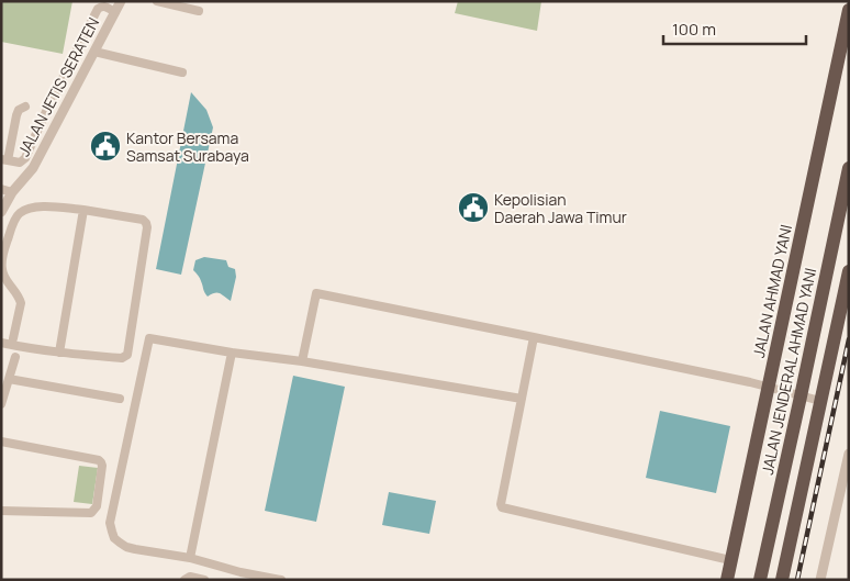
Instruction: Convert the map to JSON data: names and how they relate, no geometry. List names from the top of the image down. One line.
{"streets":{"highway":["JALAN AHMAD YANI","JALAN JENDERAL AHMAD YANI"],"street":["JALAN JETIS SERATEN"]},"places":{"public building":["Kantor Bersama Samsat Surabaya","Kepolisian Daerah Jawa Timur"]},"scale_bar":"100 m"}
